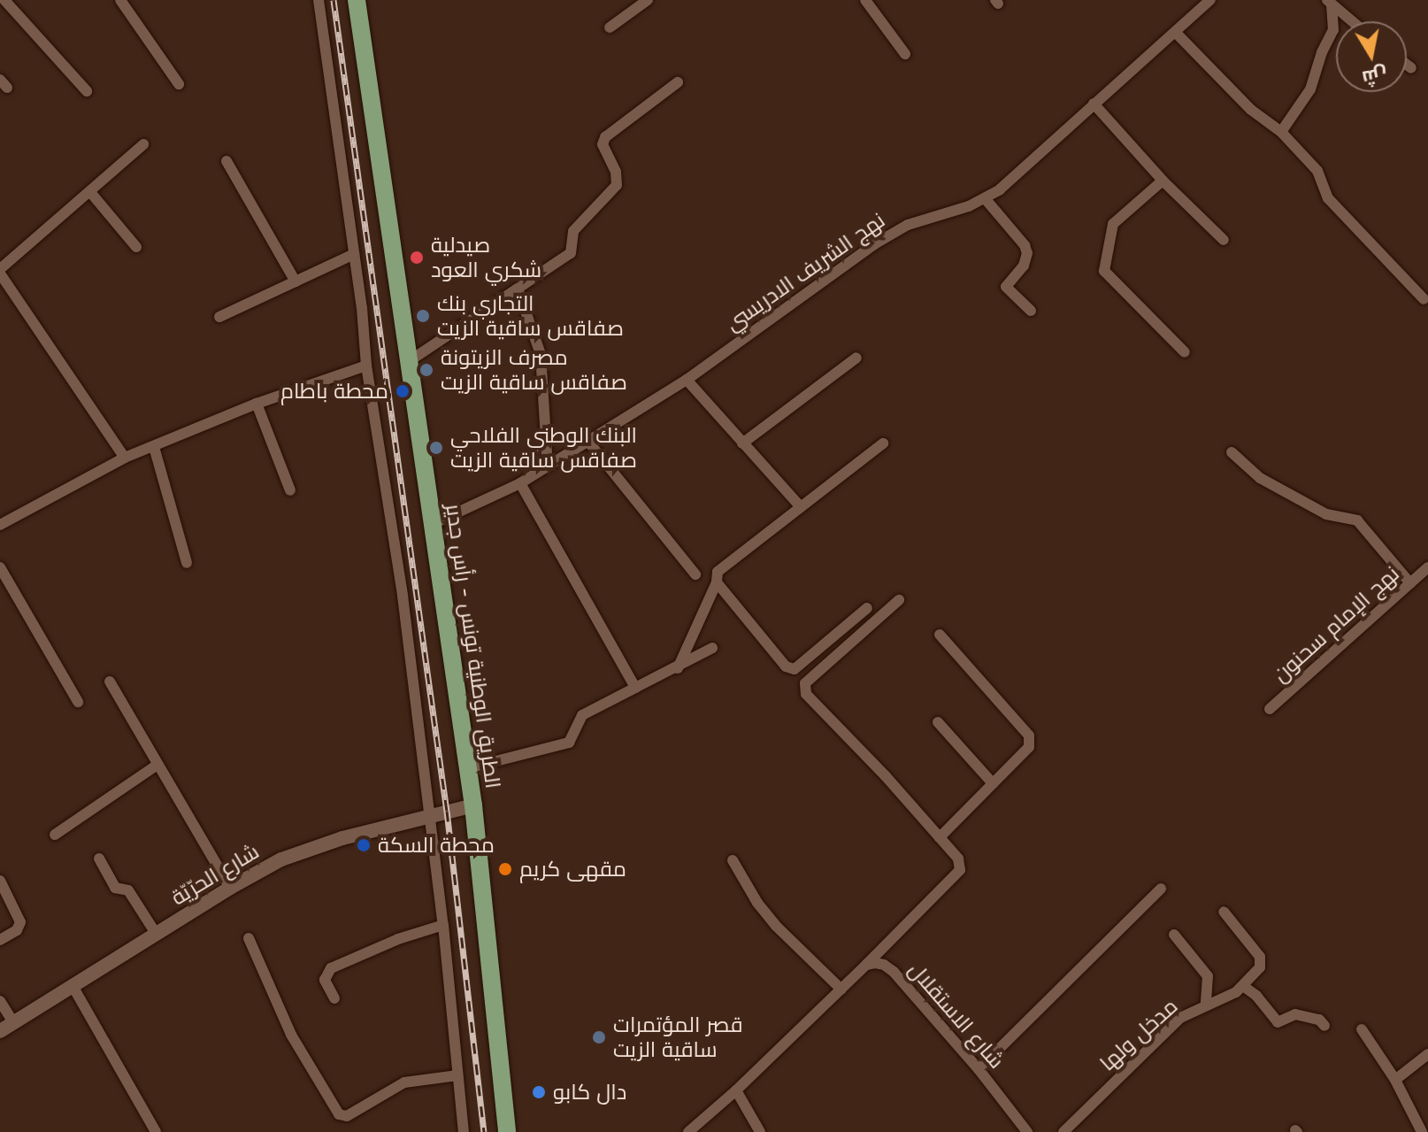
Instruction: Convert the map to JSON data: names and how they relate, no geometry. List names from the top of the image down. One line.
{"streets":{"main road":["الطريق الوطنية تونس - رأس جدير"],"street":["نهج الشريف الادريسي","نهج الإمام سحنون","شارع الحرّيّة","شارع الاستقلال","مدخل ولها"]},"crossings":[["نهج الشريف الادريسي","الطريق الوطنية تونس - رأس جدير"],["الطريق الوطنية تونس - رأس جدير","شارع الحرّيّة"]],"places":["صيدلية شكري العود","التجاري بنك صفاقس ساقية الزيت","مصرف الزيتونة صفاقس ساقية الزيت","محطة باطام","البنك الوطني الفلاحي صفاقس ساقية الزيت","محطة السكة","مقهى كريم","قصر المؤتمرات ساقية الزيت","دال كابو"],"north":"bottom"}
